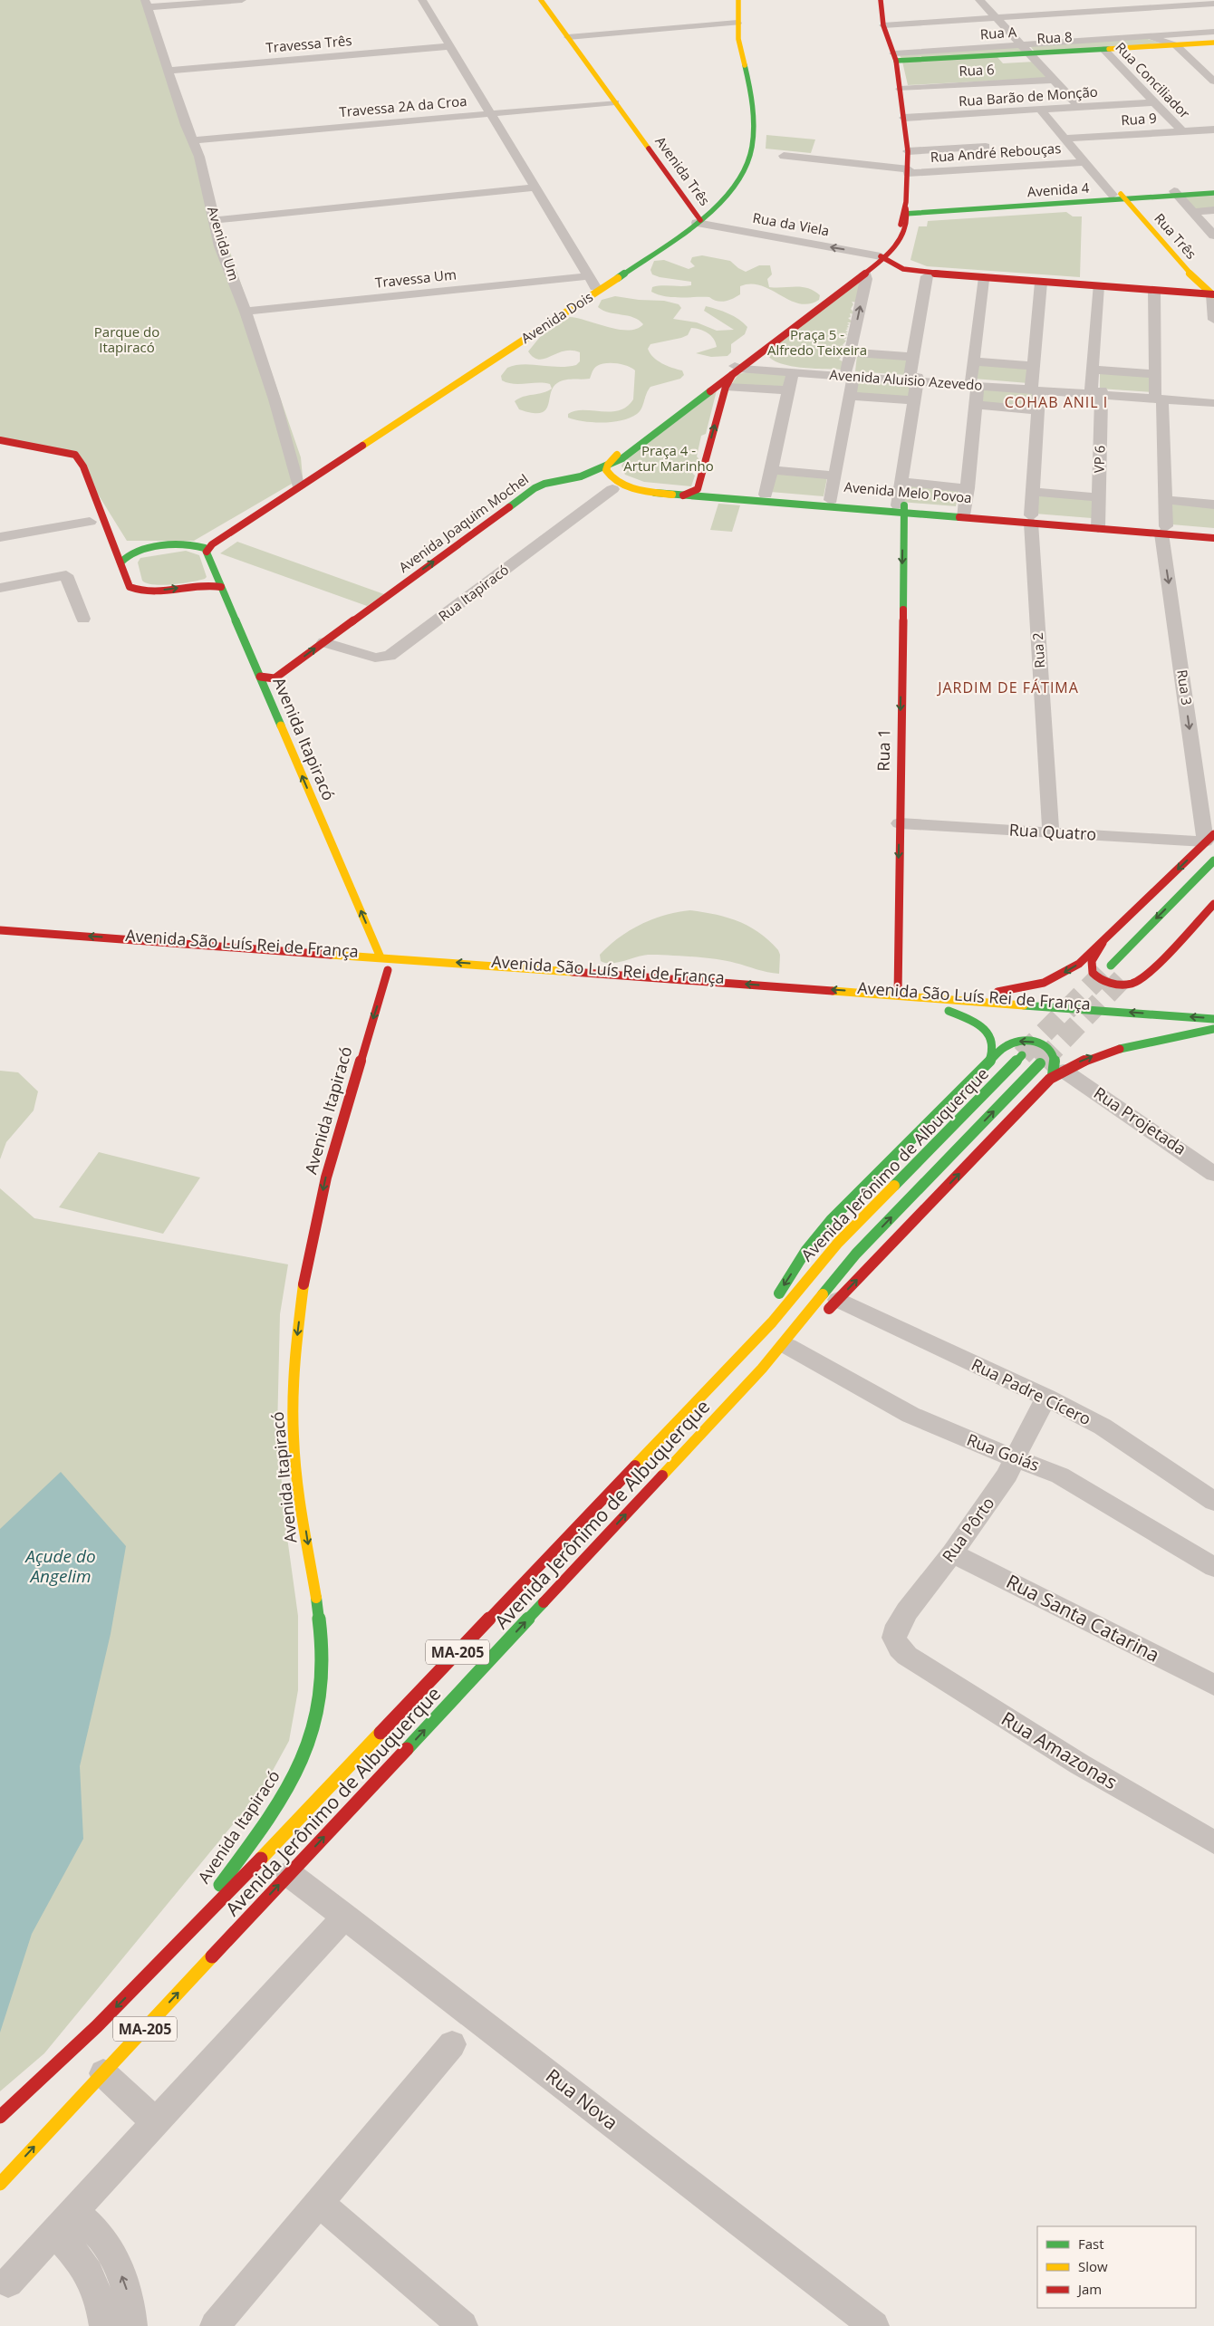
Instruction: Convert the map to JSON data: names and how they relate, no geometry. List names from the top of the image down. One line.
{"streets":{"main road":["Rua 8","Avenida Três","Avenida 4","Rua Três","Avenida Dois","Avenida Melo Povoa","Avenida Joaquim Mochel","Avenida Itapiracó","Rua 1","Avenida São Luís Rei de França","Avenida Jerônimo de Albuquerque","MA-205"],"street":["Rua A","Travessa Três","Rua 6","Rua Conciliador","Rua Barão de Monção","Travessa 2A da Croa","Rua 9","Rua André Rebouças","Rua da Viela","Avenida Um","Travessa Um","Avenida Aluisio Azevedo","VP 6","Rua Itapiracó","Rua 2","Rua 3","Rua Quatro","Rua Projetada","Rua Padre Cícero","Rua Goiás","Rua Pôrto","Rua Santa Catarina","Rua Amazonas","Rua Nova"]},"crossings":[["Rua A","Rua 8"],["Rua 8","Rua Conciliador"],["Travessa Três","Avenida Um"],["Travessa Três","Avenida Dois"],["Rua Conciliador","Rua Barão de Monção"],["Rua Conciliador","Rua 9"],["Travessa 2A da Croa","Avenida Três"],["Travessa 2A da Croa","Avenida Um"],["Travessa 2A da Croa","Avenida Dois"],["Avenida Três","Rua da Viela"],["Avenida Três","Avenida Dois"],["Avenida 4","Rua Três"],["Avenida Um","Travessa Um"],["Avenida Um","Avenida Dois"],["Travessa Um","Avenida Dois"],["Avenida Dois","Avenida Itapiracó"],["Avenida Aluisio Azevedo","VP 6"],["Avenida Aluisio Azevedo","Rua 2"],["Avenida Aluisio Azevedo","Rua 3"],["VP 6","Avenida Melo Povoa"],["Avenida Melo Povoa","Avenida Joaquim Mochel"],["Avenida Melo Povoa","Rua Itapiracó"],["Avenida Melo Povoa","Rua 2"],["Avenida Melo Povoa","Rua 3"],["Avenida Melo Povoa","Rua 1"],["Avenida Joaquim Mochel","Rua Itapiracó"],["Rua 2","Rua Quatro"],["Rua 3","Rua Quatro"],["Avenida Itapiracó","Avenida São Luís Rei de França"],["Avenida Itapiracó","Avenida Jerônimo de Albuquerque"],["Rua 1","Rua Quatro"],["Rua 1","Avenida São Luís Rei de França"],["Avenida Jerônimo de Albuquerque","Rua Nova"],["Rua Padre Cícero","Rua Pôrto"],["Rua Goiás","Rua Pôrto"],["Rua Pôrto","Rua Santa Catarina"],["Rua Pôrto","Rua Amazonas"]],"one_way":["Avenida Joaquim Mochel","Rua 3","Rua 1"],"districts":["COHAB ANIL I","JARDIM DE FÁTIMA"],"water":["Açude do Angelim"],"parks":["Parque do Itapiracó","Praça 5 - Alfredo Teixeira","Praça 4 - Artur Marinho"],"legend":["Fast","Slow","Jam"]}
